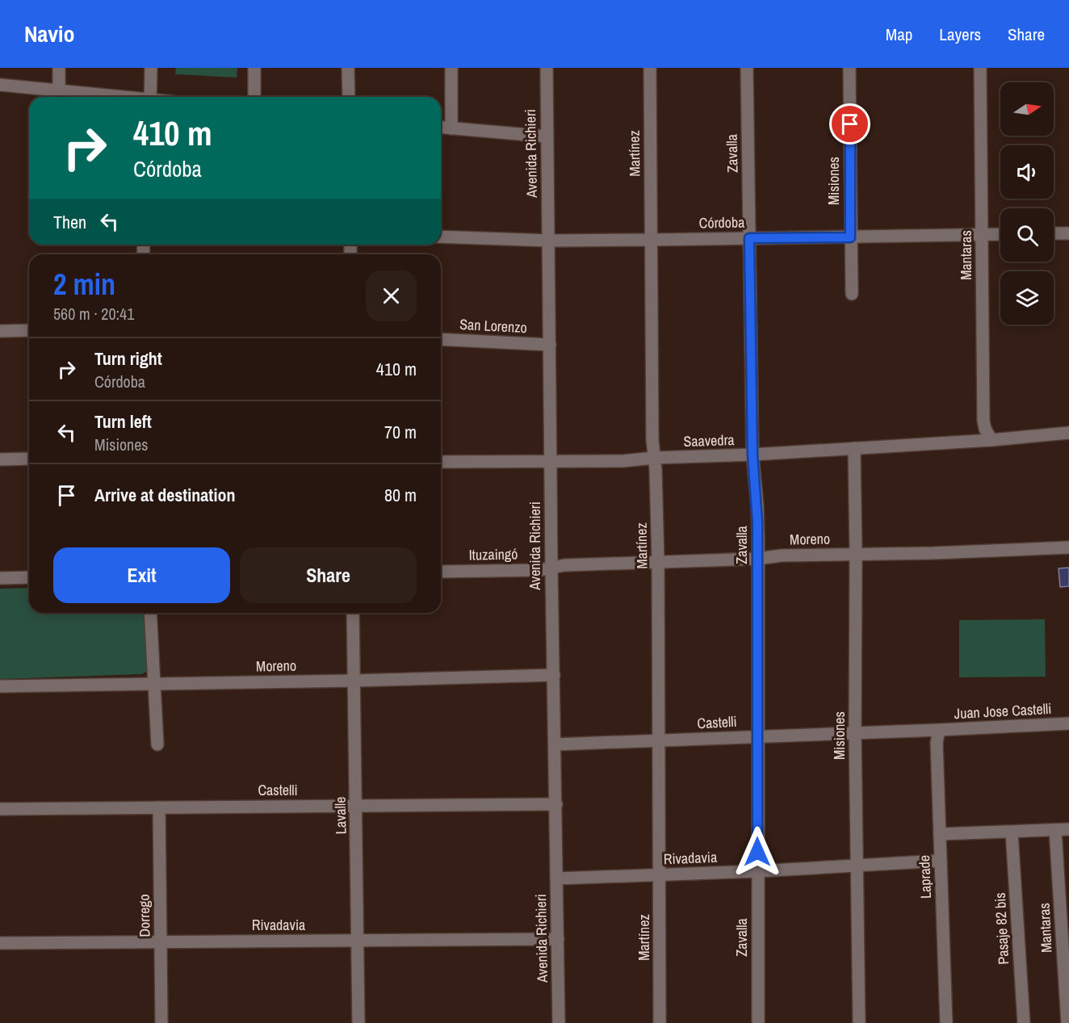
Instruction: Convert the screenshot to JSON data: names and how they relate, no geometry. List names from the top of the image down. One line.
{"streets":{"street":["Avenida Richieri","Martínez","Zavalla","Misiones","Córdoba","Mantaras","San Lorenzo","Saavedra","Moreno","Ituzaingó","Juan Jose Castelli","Castelli","Lavalle","Rivadavia","Laprade","Dorrego","Pasaje 82 bis"]},"crossings":[["Avenida Richieri","Córdoba"],["Avenida Richieri","San Lorenzo"],["Avenida Richieri","Saavedra"],["Avenida Richieri","Moreno"],["Avenida Richieri","Ituzaingó"],["Avenida Richieri","Castelli"],["Avenida Richieri","Rivadavia"],["Martínez","Córdoba"],["Martínez","Saavedra"],["Martínez","Moreno"],["Martínez","Castelli"],["Martínez","Rivadavia"],["Zavalla","Córdoba"],["Zavalla","Saavedra"],["Zavalla","Moreno"],["Zavalla","Castelli"],["Zavalla","Rivadavia"],["Misiones","Córdoba"],["Misiones","Saavedra"],["Misiones","Moreno"],["Misiones","Castelli"],["Misiones","Rivadavia"],["Córdoba","Mantaras"],["Mantaras","Saavedra"],["Moreno","Ituzaingó"],["Moreno","Lavalle"],["Juan Jose Castelli","Castelli"],["Juan Jose Castelli","Laprade"],["Castelli","Lavalle"],["Castelli","Laprade"],["Castelli","Dorrego"],["Lavalle","Rivadavia"],["Rivadavia","Laprade"],["Rivadavia","Dorrego"]],"north":"right","page":{"header":"Navio","nav":["Map","Layers","Share"],"turn":["410 m","Córdoba"],"then":"Then","heading":["2 min","560 m · 20:41"],"list":[{"name":"Turn right","note":"Córdoba","value":"410 m"},{"name":"Turn left","note":"Misiones","value":"70 m"},{"name":"Arrive at destination","value":"80 m"}],"buttons":["Exit","Share"]}}
